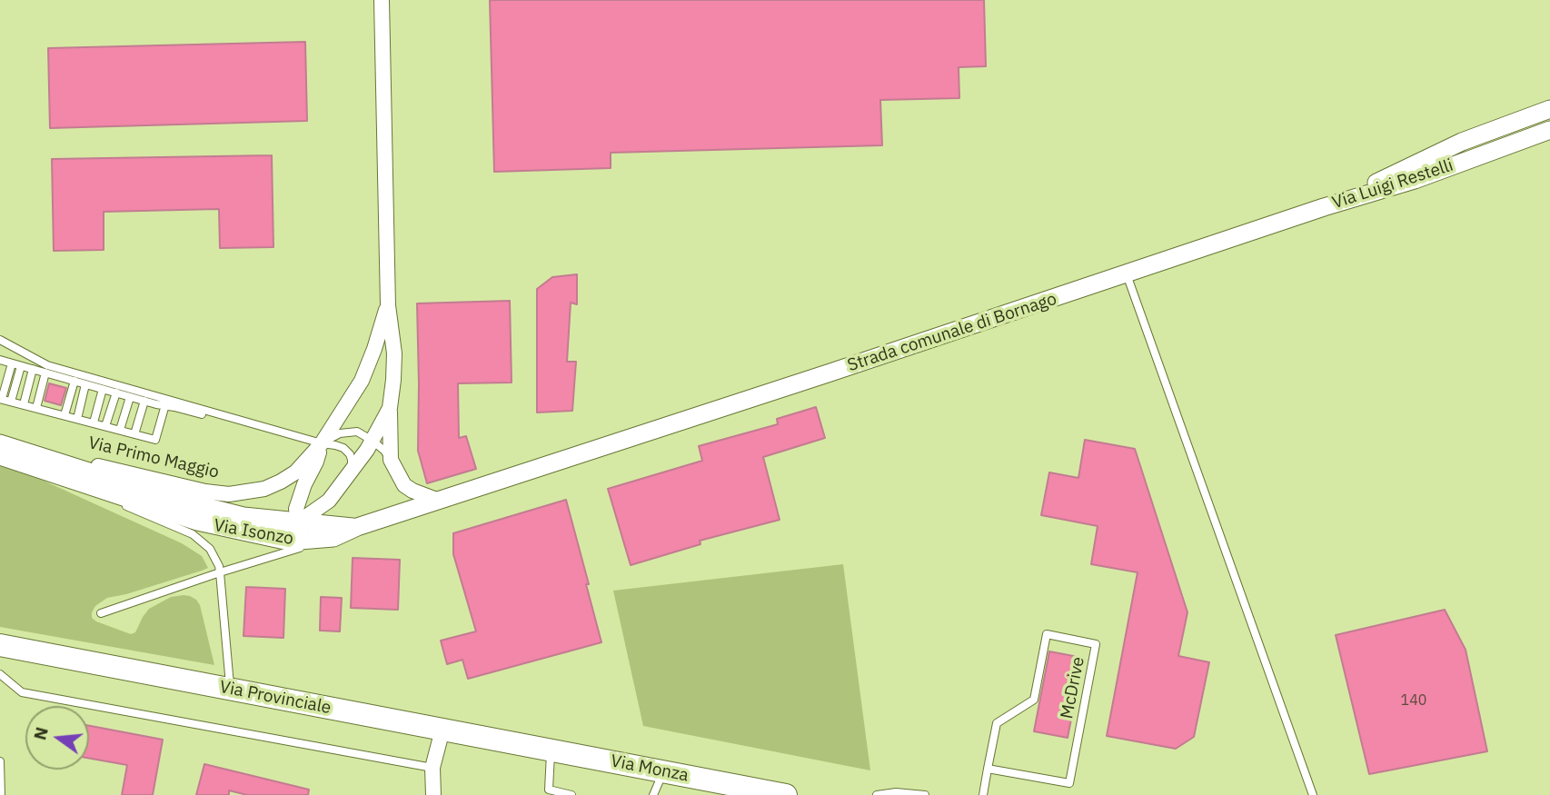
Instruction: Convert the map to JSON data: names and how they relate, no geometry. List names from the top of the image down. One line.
{"streets":{"main road":["Via Provinciale","Via Monza"],"street":["Via Luigi Restelli","Strada comunale di Bornago","Via Primo Maggio","Via Isonzo"],"lane":["McDrive"]},"crossings":[["Via Luigi Restelli","Strada comunale di Bornago"],["Strada comunale di Bornago","Via Isonzo"],["Via Primo Maggio","Via Isonzo"],["Via Provinciale","Via Monza"]],"house_numbers":["140"],"north":"left"}
